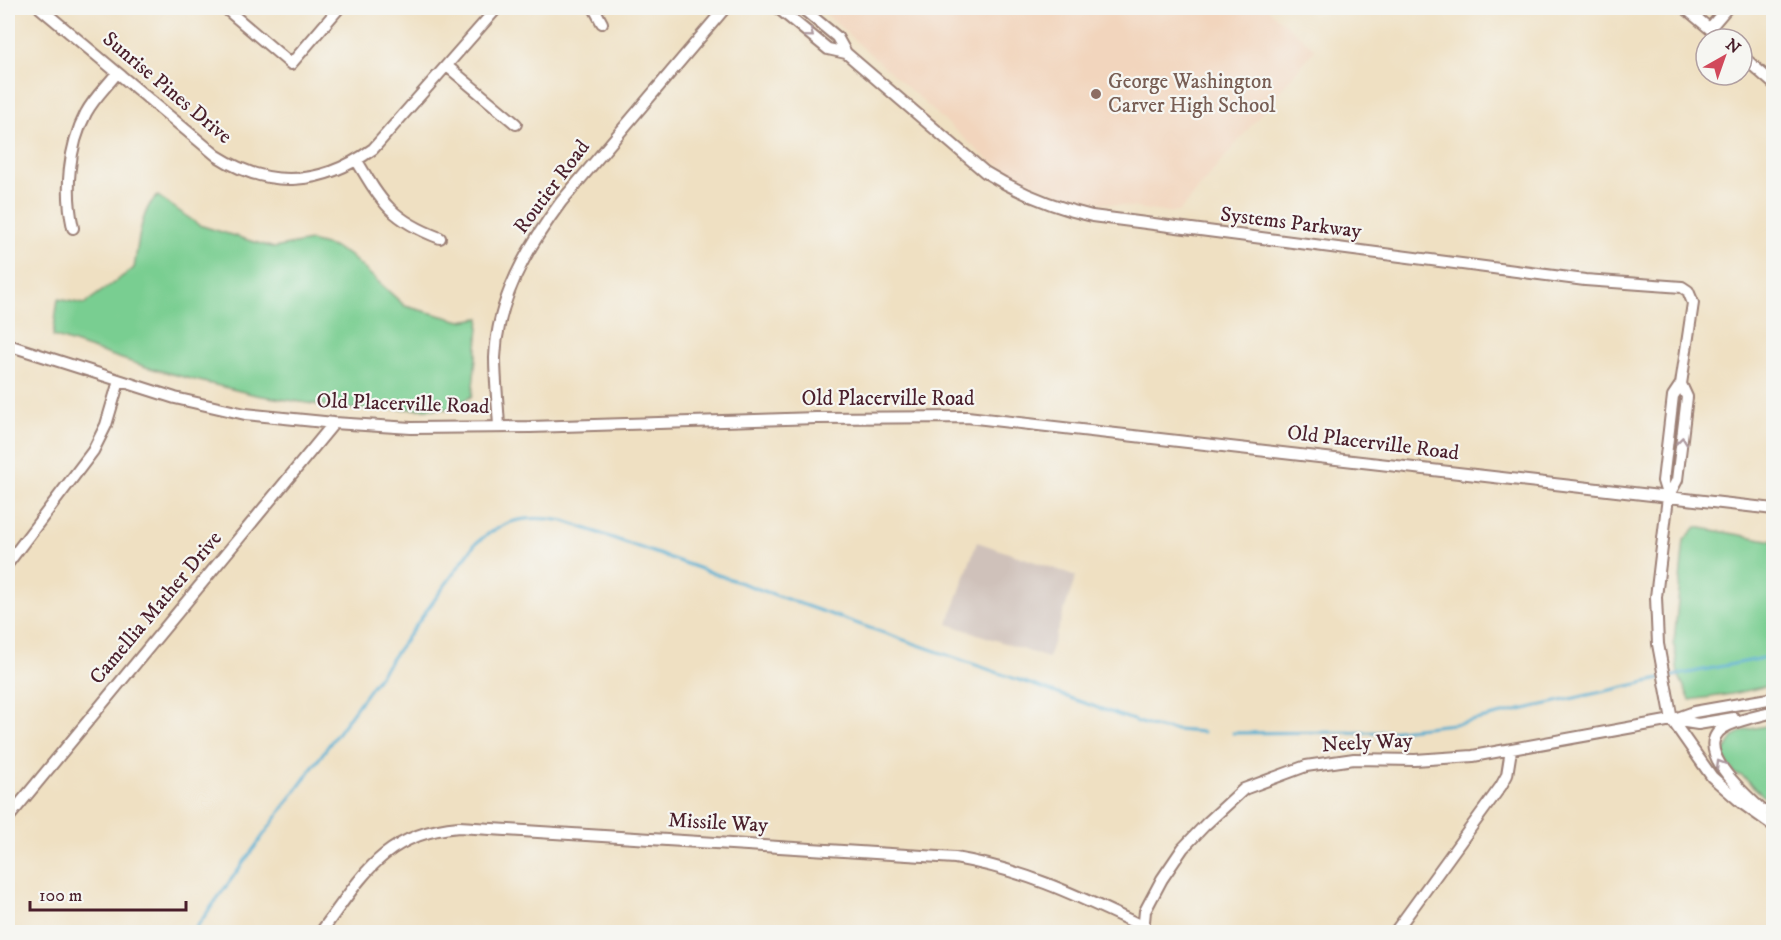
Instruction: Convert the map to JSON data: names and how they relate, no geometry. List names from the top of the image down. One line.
{"streets":{"street":["Sunrise Pines Drive","Routier Road","Systems Parkway","Old Placerville Road","Camellia Mather Drive","Neely Way","Missile Way"]},"crossings":[["Routier Road","Old Placerville Road"],["Systems Parkway","Old Placerville Road"],["Systems Parkway","Neely Way"],["Old Placerville Road","Camellia Mather Drive"],["Neely Way","Missile Way"]],"places":["George Washington Carver High School"],"scale_bar":"100 m","north":"top right"}
